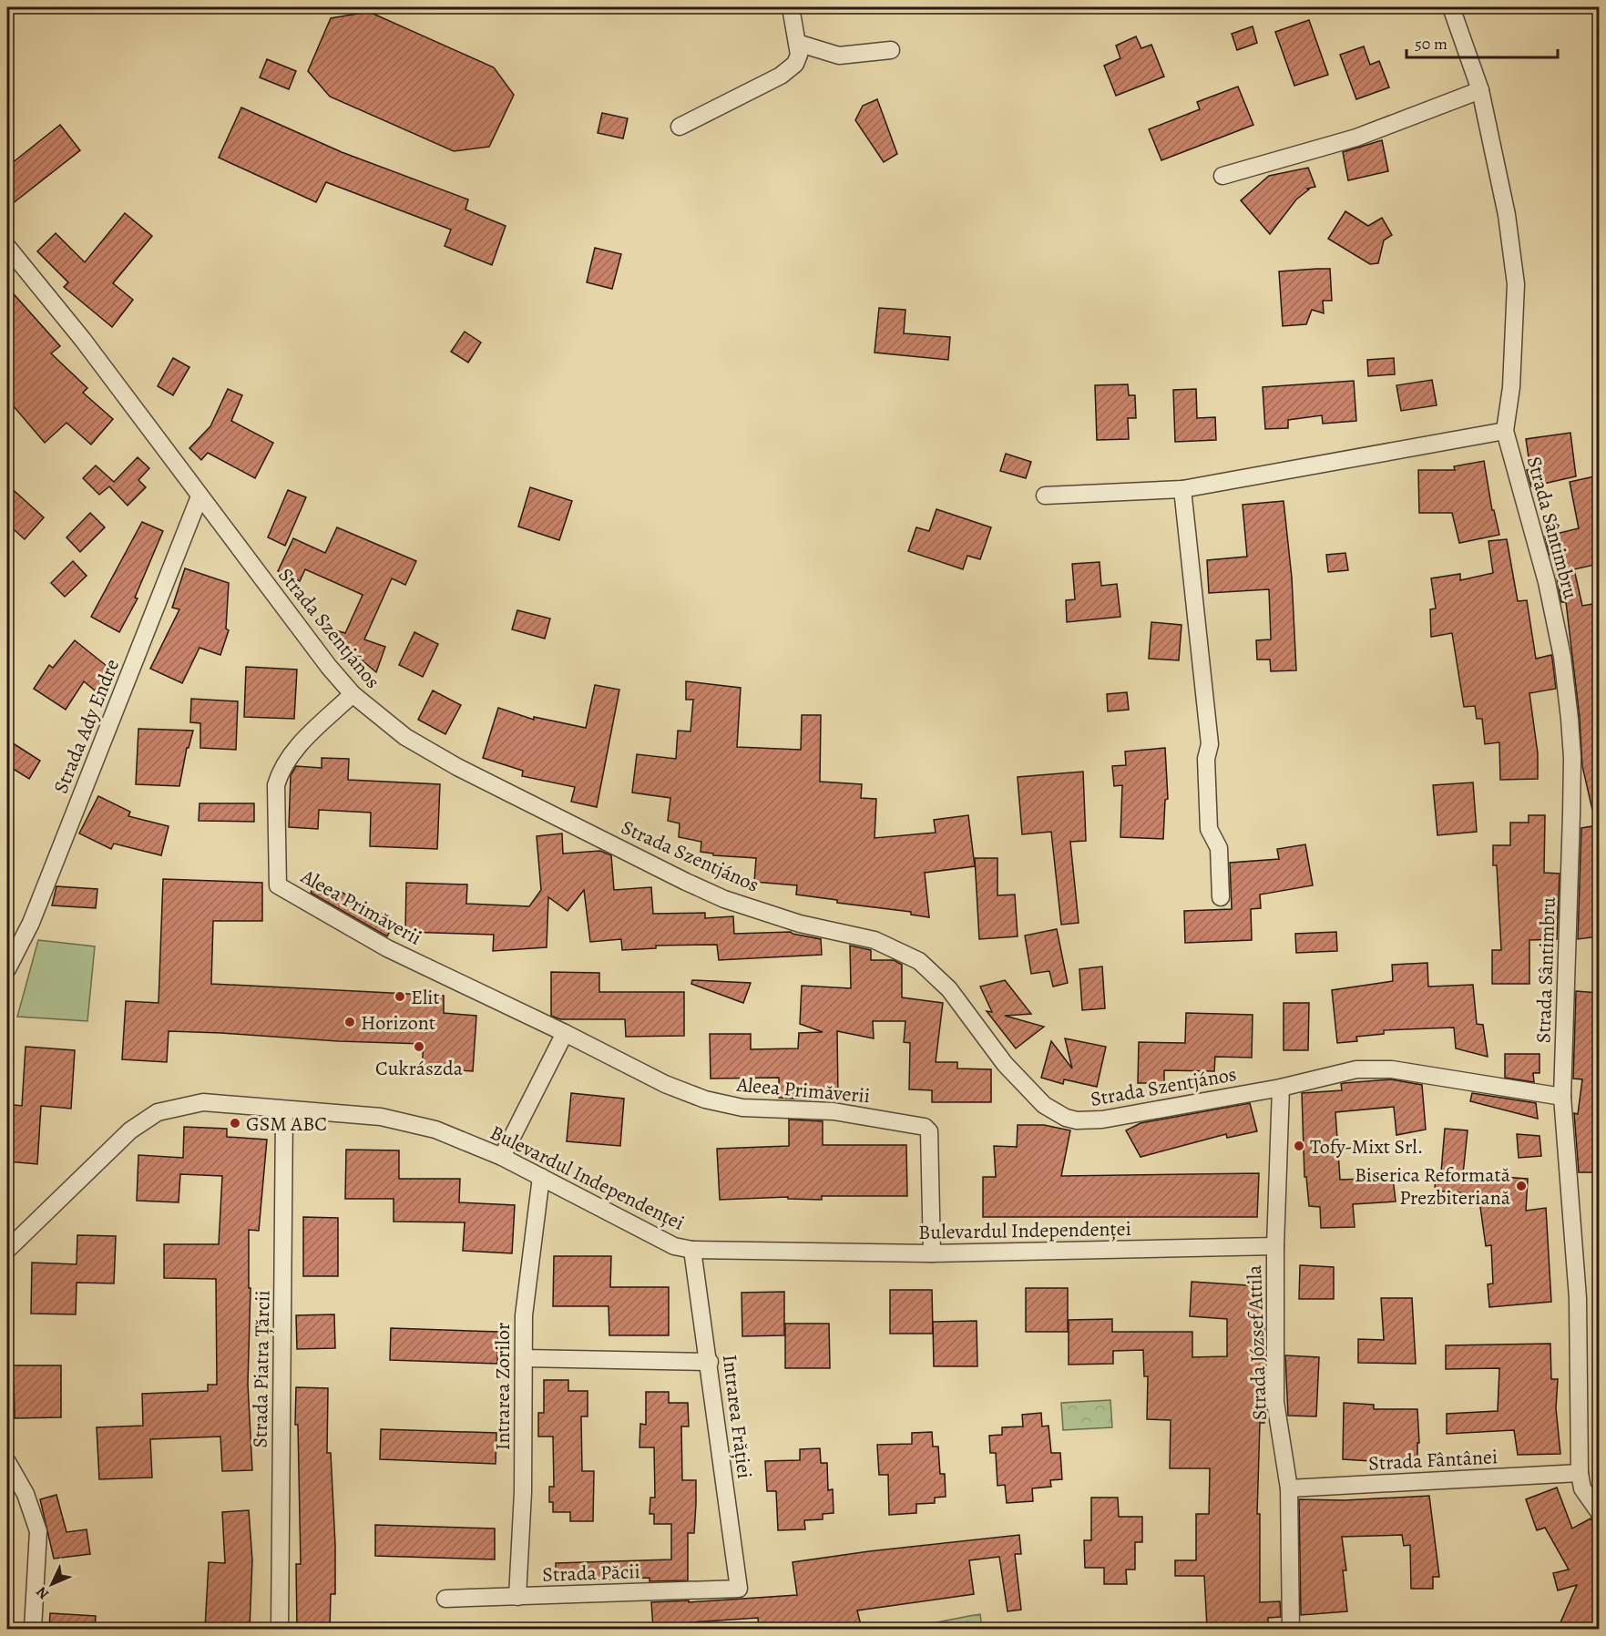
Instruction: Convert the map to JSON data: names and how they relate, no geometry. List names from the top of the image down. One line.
{"streets":{"street":["Strada Sântimbru","Strada Szentjános","Strada Ady Endre","Aleea Primăverii","Bulevardul Independenței","Strada József Attila","Strada Piatra Țărcii","Intrarea Zorilor","Intrarea Frăției","Strada Fântânei","Strada Păcii"]},"crossings":[["Strada Sântimbru","Strada Szentjános"],["Strada Sântimbru","Strada Fântânei"],["Strada Szentjános","Strada Ady Endre"],["Strada Szentjános","Aleea Primăverii"],["Strada Szentjános","Strada József Attila"],["Aleea Primăverii","Bulevardul Independenței"],["Bulevardul Independenței","Strada József Attila"],["Bulevardul Independenței","Strada Piatra Țărcii"],["Bulevardul Independenței","Intrarea Zorilor"],["Bulevardul Independenței","Intrarea Frăției"],["Strada József Attila","Strada Fântânei"],["Intrarea Zorilor","Strada Păcii"],["Intrarea Frăției","Strada Păcii"]],"places":["Elit","Horizont","Cukrászda","GSM ABC","Tofy-Mixt Srl.","Biserica Reformată Prezbiteriană"],"scale_bar":"50 m","north":"bottom left"}
